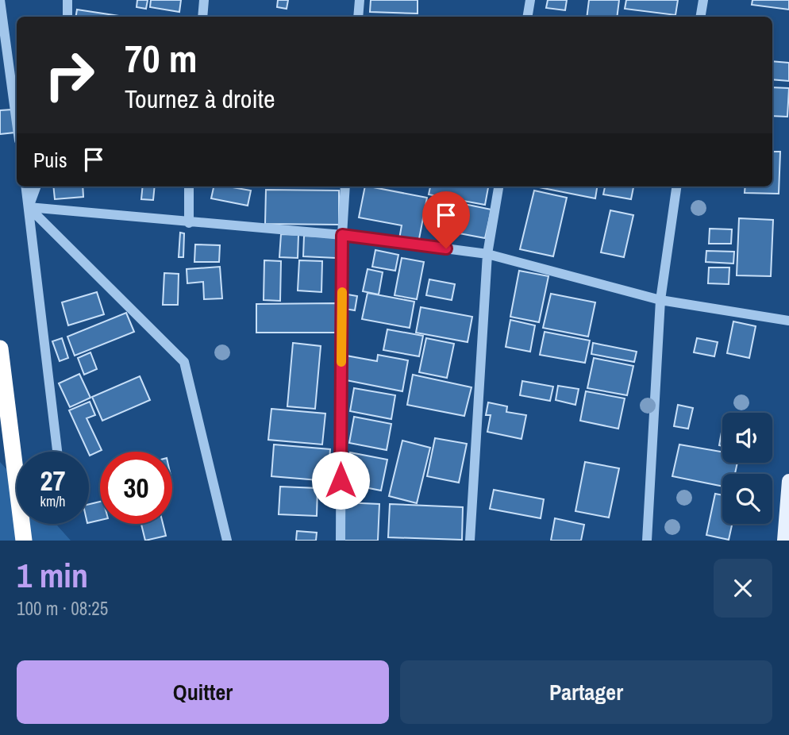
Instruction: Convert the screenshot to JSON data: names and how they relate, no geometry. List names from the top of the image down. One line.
{"page":{"turn":["70 m","Tournez à droite"],"then":"Puis","speed":"27 km/h","limit":"30","heading":["1 min","100 m · 08:25"],"buttons":["Quitter","Partager"]}}
